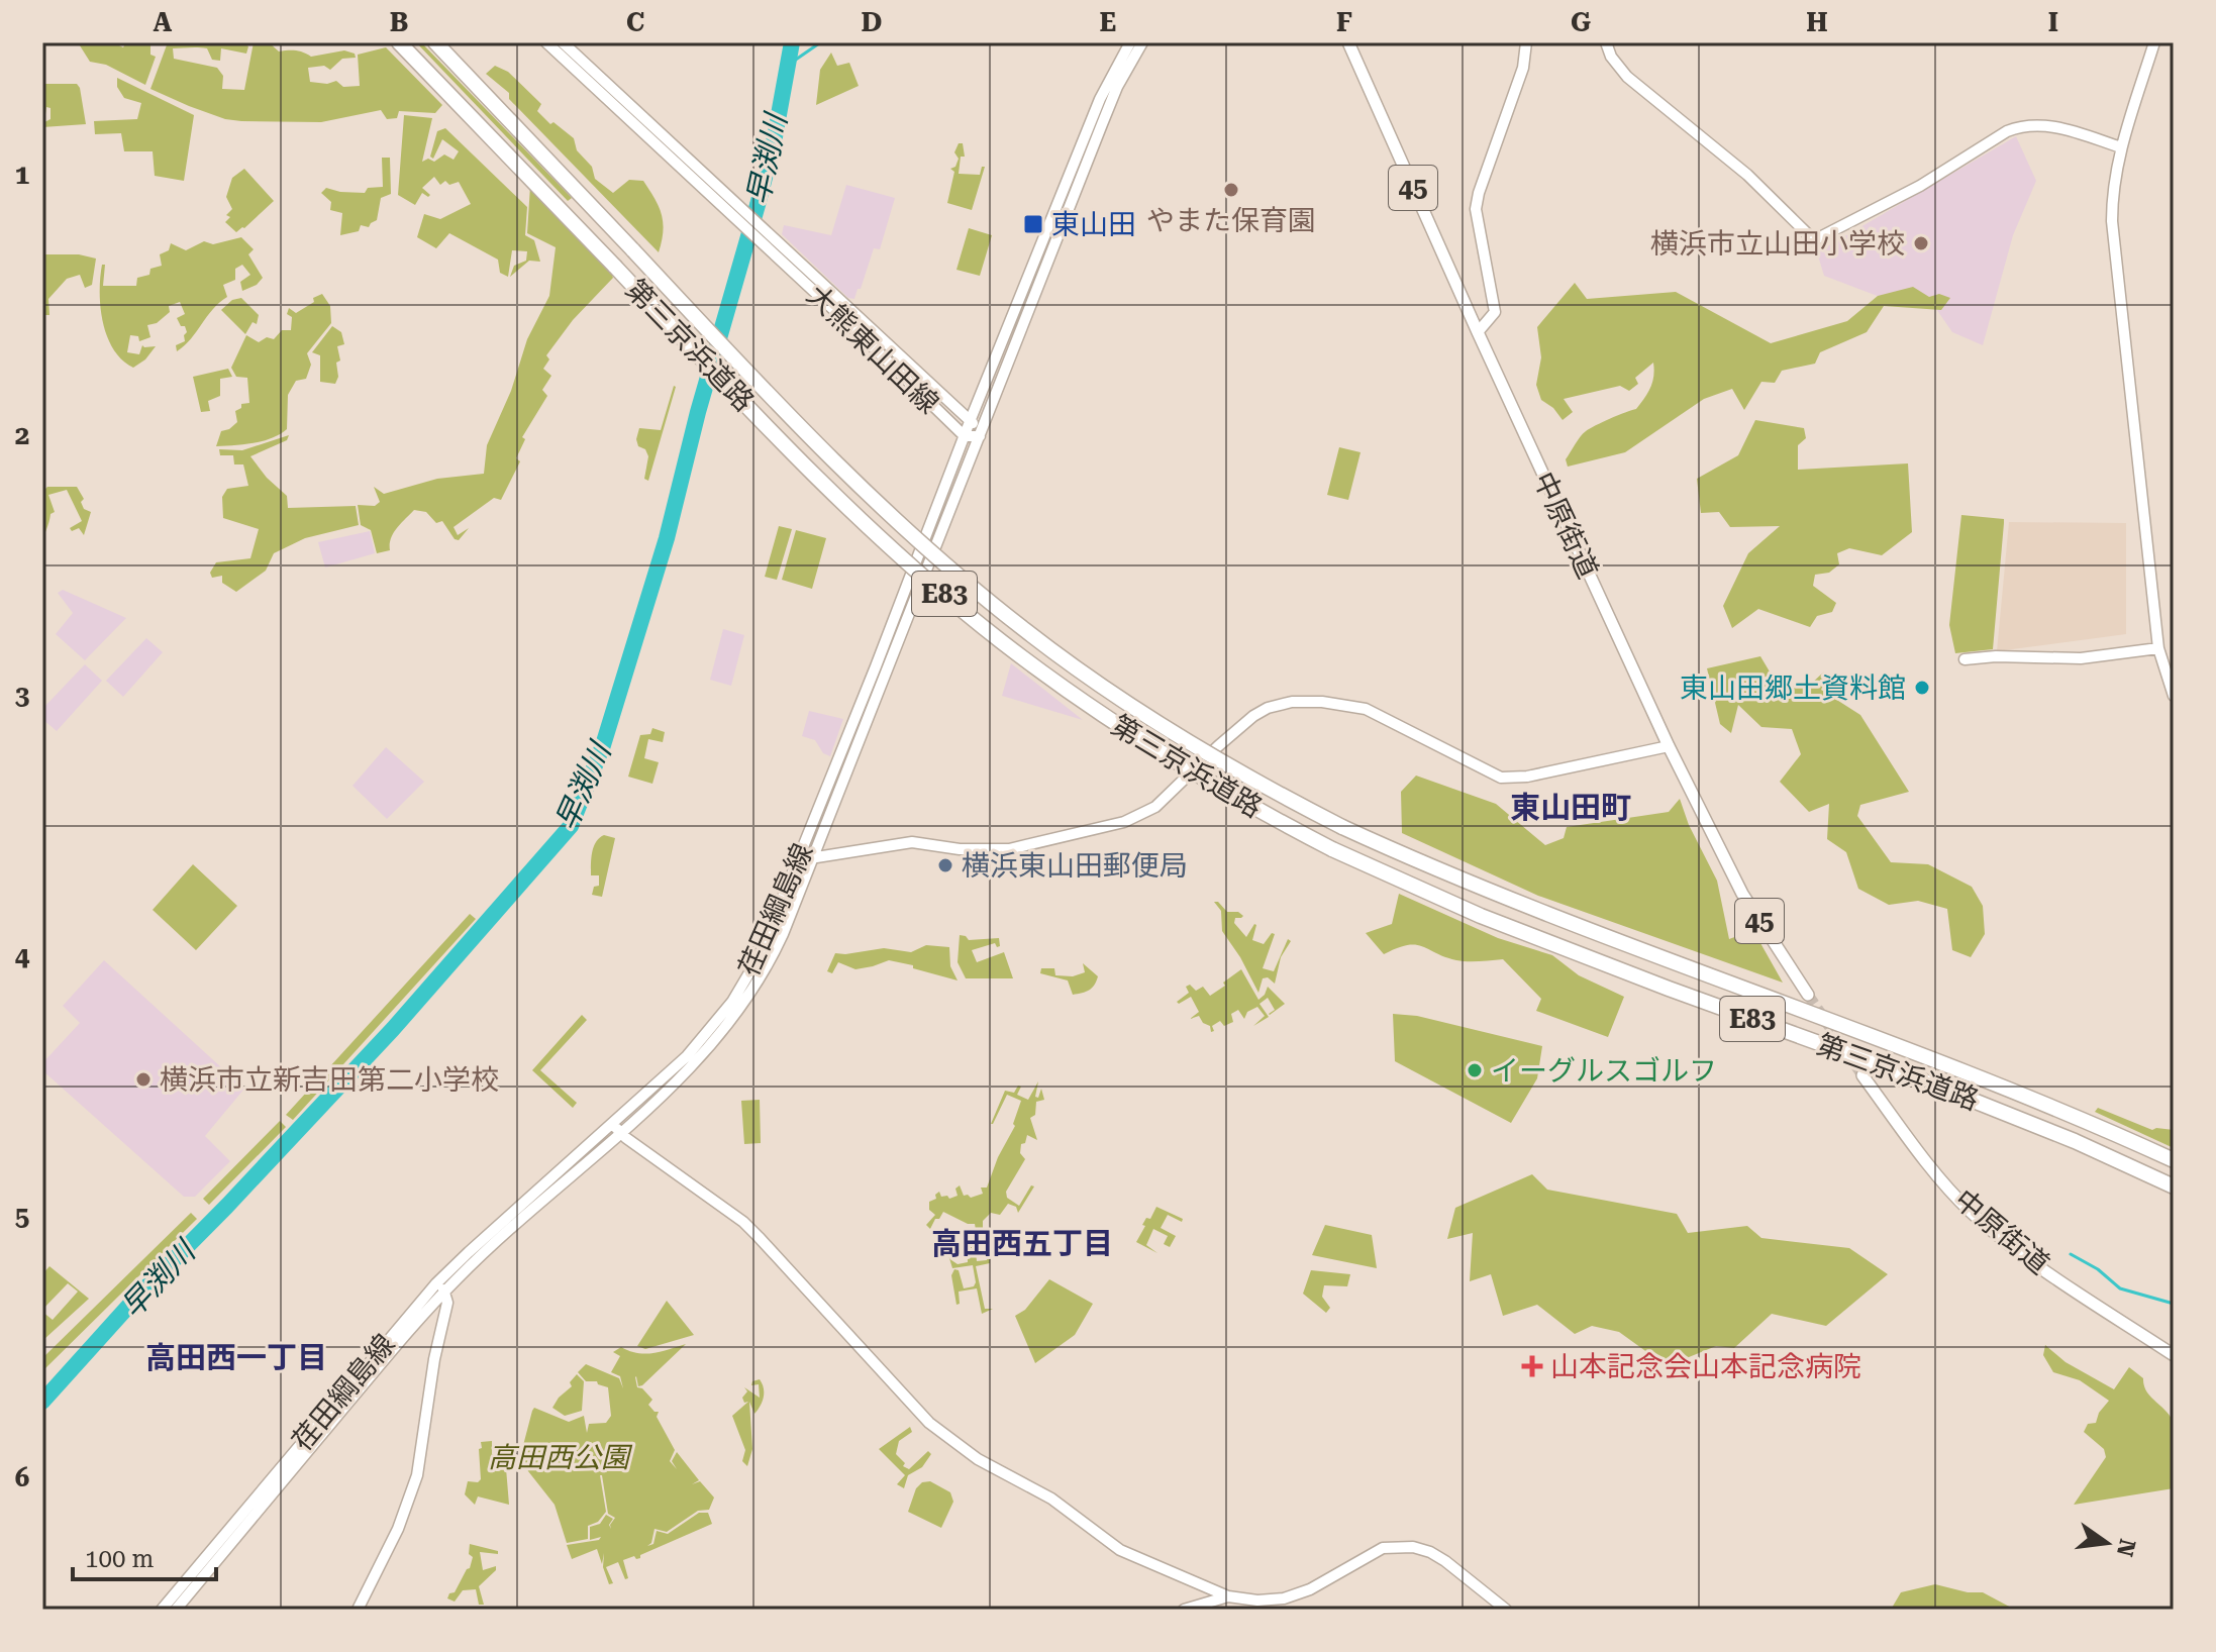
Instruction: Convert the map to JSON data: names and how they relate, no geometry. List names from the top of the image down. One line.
{"streets":{"highway":["第三京浜道路","E83"],"main road":["45","中原街道"],"street":["大熊東山田線","荏田綱島線"]},"crossings":[["大熊東山田線","荏田綱島線"]],"districts":["東山田町","高田西五丁目","高田西一丁目"],"water":["早渕川"],"parks":["高田西公園"],"places":{"other":["やまた保育園","横浜市立山田小学校","東山田郷土資料館","横浜東山田郵便局","イーグルスゴルフ","横浜市立新吉田第二小学校"],"transit":["東山田"],"health":["山本記念会山本記念病院"]},"scale_bar":"100 m","north":"right","grid":{"columns":["A","B","C","D","E","F","G","H","I"],"rows":["1","2","3","4","5","6"]}}
